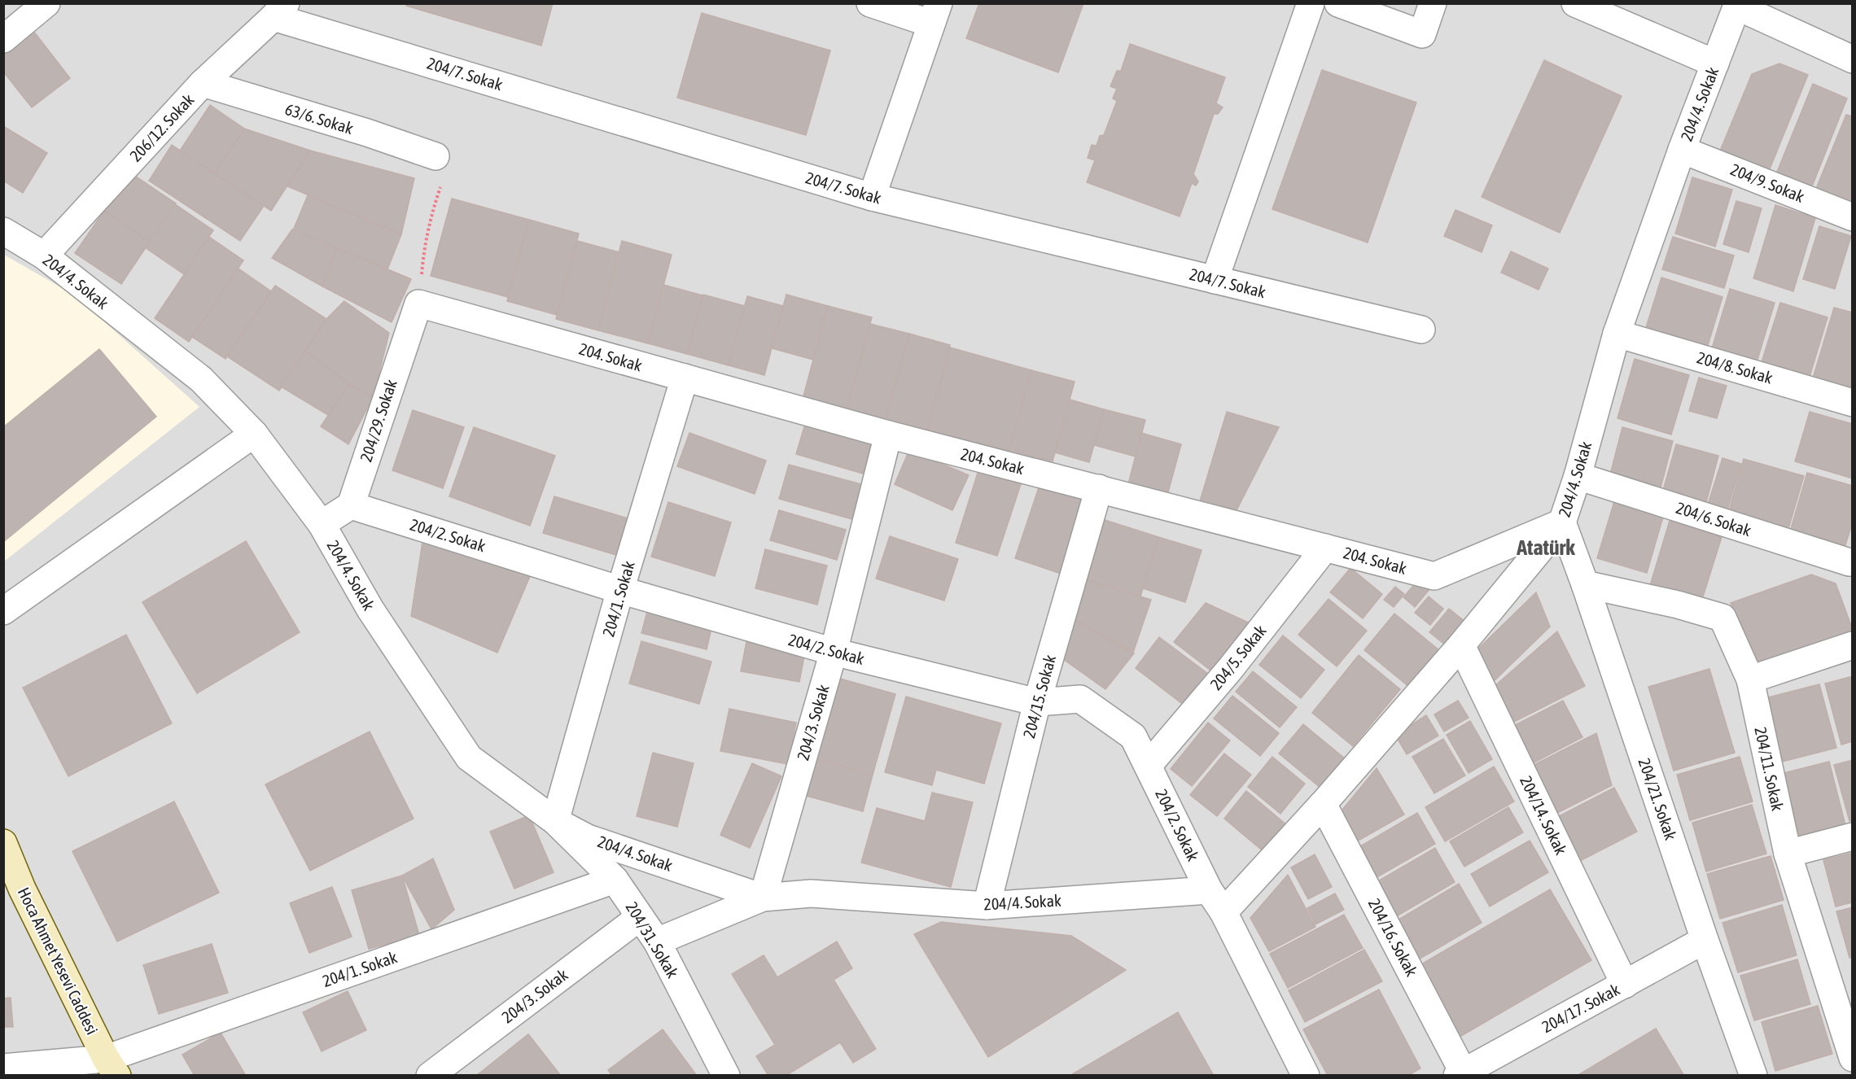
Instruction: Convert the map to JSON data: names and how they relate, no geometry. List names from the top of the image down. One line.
{"streets":{"main road":["Hoca Ahmet Yesevi Caddesi"],"street":["204/7. Sokak","204/4. Sokak","63/6. Sokak","206/12. Sokak","204/9. Sokak","204. Sokak","204/8. Sokak","204/29. Sokak","204/6. Sokak","204/2. Sokak","204/1. Sokak","204/5. Sokak","204/15. Sokak","204/3. Sokak","204/11. Sokak","204/21. Sokak","204/14. Sokak","204/16. Sokak","204/31. Sokak","204/17. Sokak"]},"crossings":[["204/7. Sokak","206/12. Sokak"],["204/4. Sokak","206/12. Sokak"],["204/4. Sokak","204/9. Sokak"],["204/4. Sokak","204. Sokak"],["204/4. Sokak","204/8. Sokak"],["204/4. Sokak","204/6. Sokak"],["204/4. Sokak","204/2. Sokak"],["204/4. Sokak","204/1. Sokak"],["204/4. Sokak","204/15. Sokak"],["204/4. Sokak","204/3. Sokak"],["204/4. Sokak","204/21. Sokak"],["204/4. Sokak","204/14. Sokak"],["204/4. Sokak","204/16. Sokak"],["204/4. Sokak","204/31. Sokak"],["63/6. Sokak","206/12. Sokak"],["204. Sokak","204/29. Sokak"],["204. Sokak","204/1. Sokak"],["204. Sokak","204/5. Sokak"],["204. Sokak","204/15. Sokak"],["204. Sokak","204/3. Sokak"],["204. Sokak","204/21. Sokak"],["204/29. Sokak","204/2. Sokak"],["204/2. Sokak","204/1. Sokak"],["204/2. Sokak","204/5. Sokak"],["204/2. Sokak","204/15. Sokak"],["204/2. Sokak","204/3. Sokak"],["204/1. Sokak","204/31. Sokak"],["204/1. Sokak","Hoca Ahmet Yesevi Caddesi"],["204/3. Sokak","204/31. Sokak"],["204/11. Sokak","204/21. Sokak"],["204/21. Sokak","204/17. Sokak"],["204/14. Sokak","204/17. Sokak"],["204/16. Sokak","204/17. Sokak"]],"districts":["Atatürk"]}
